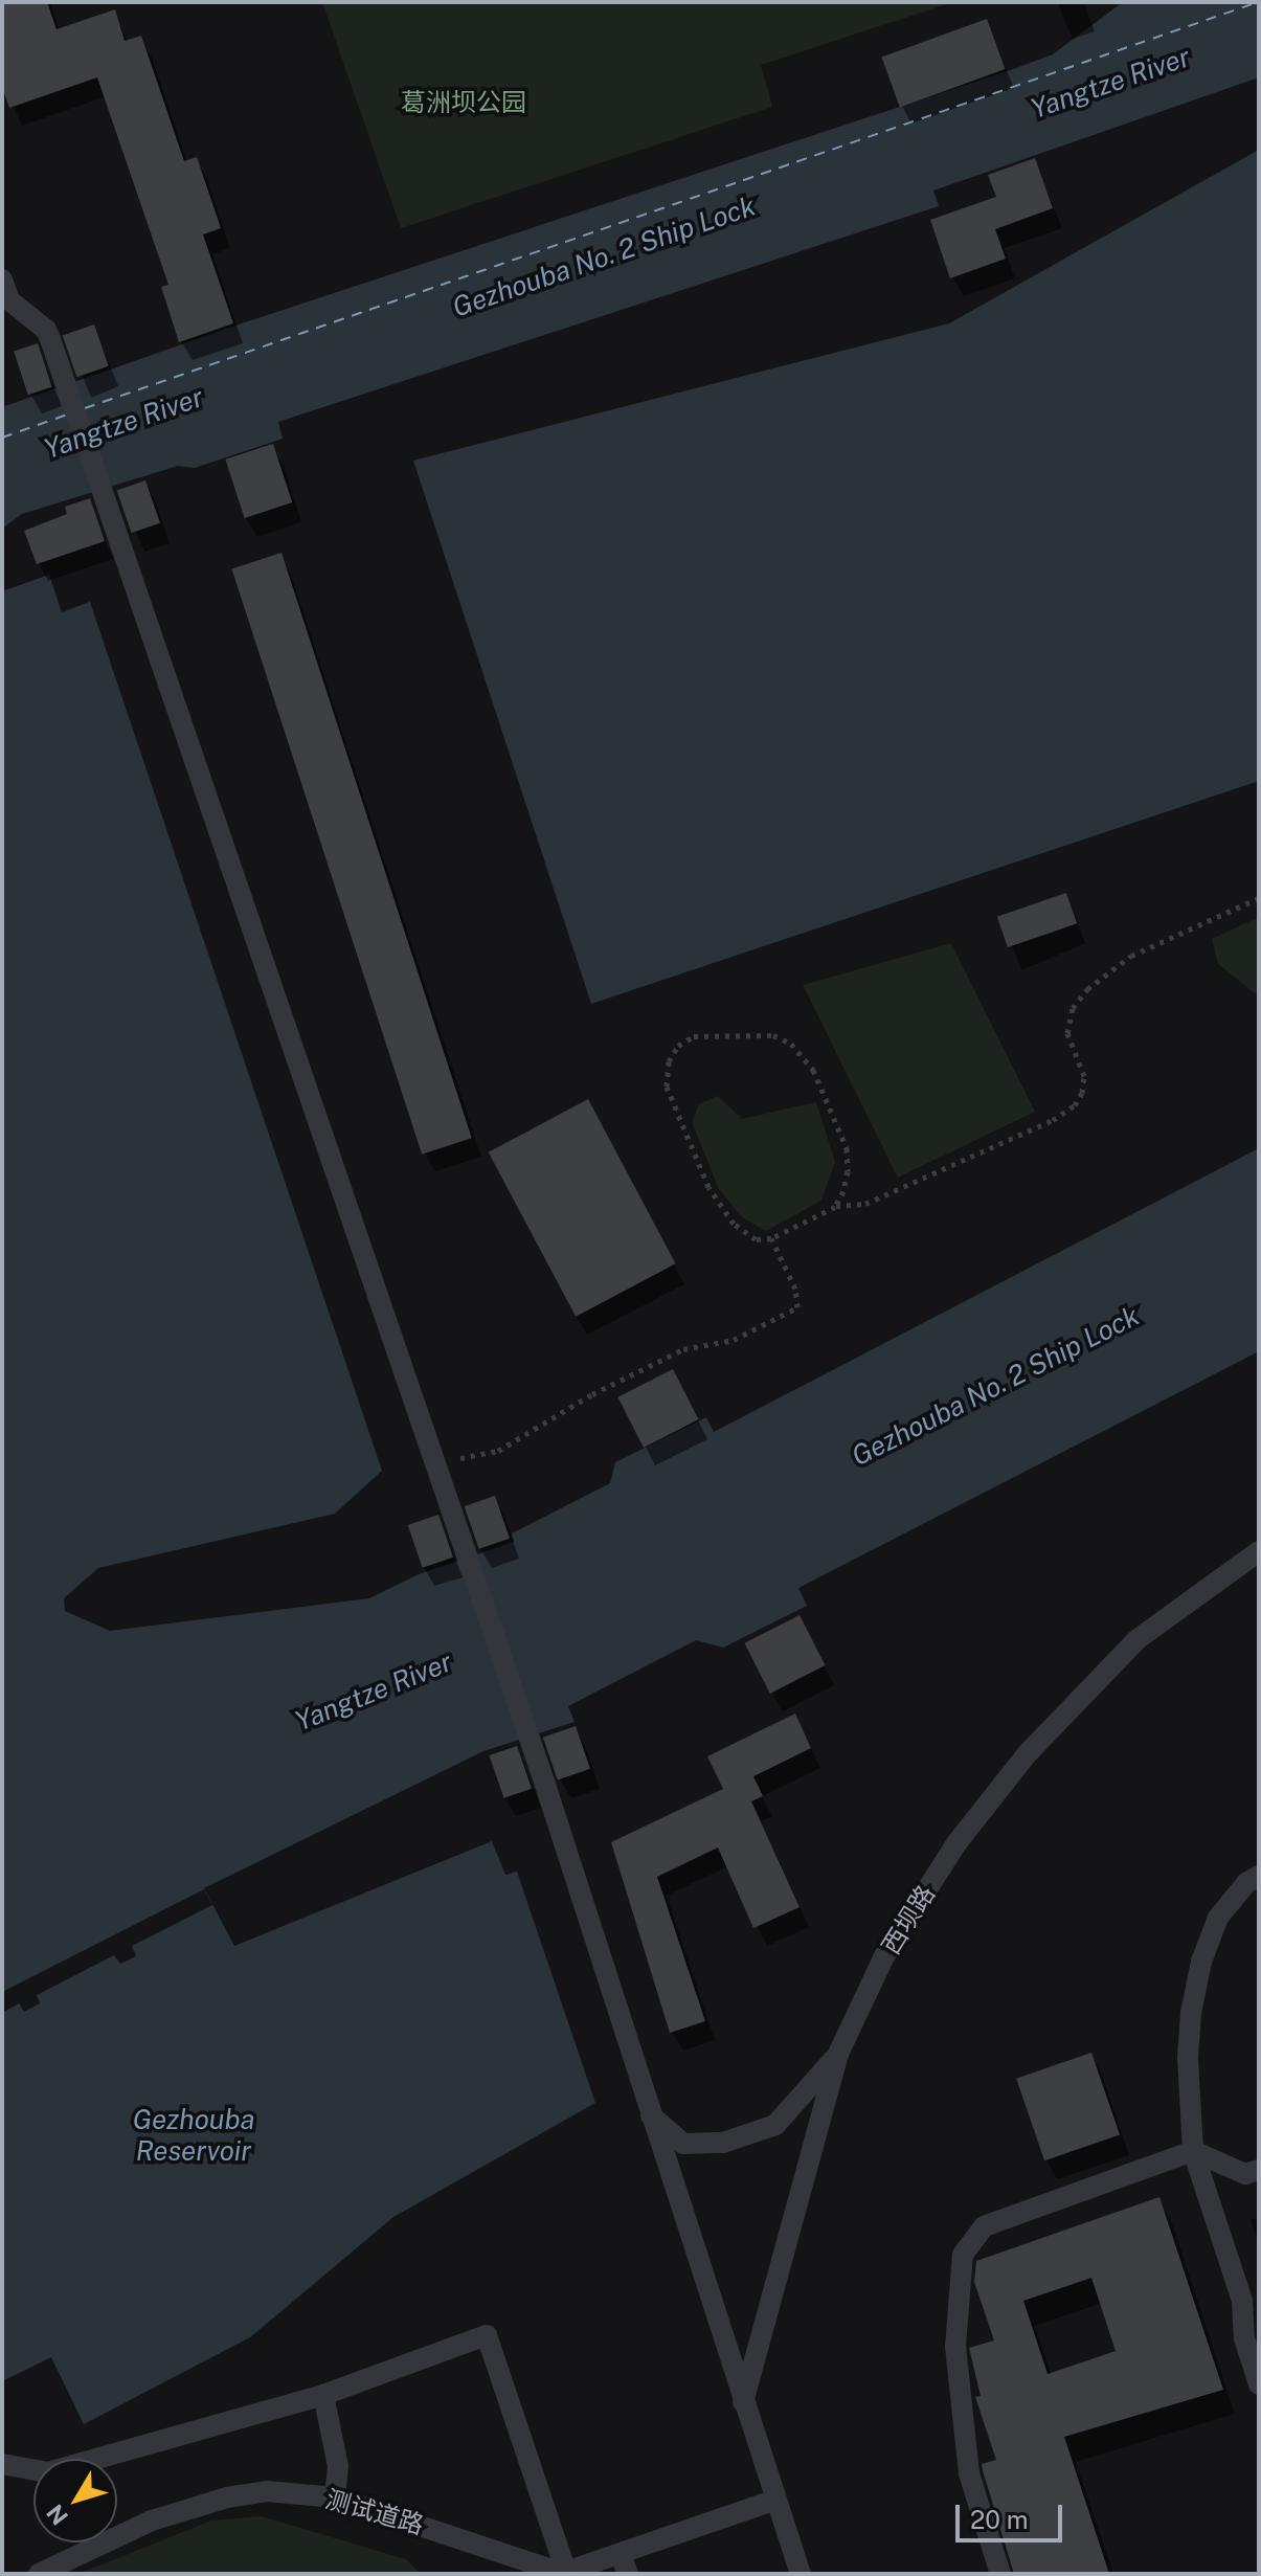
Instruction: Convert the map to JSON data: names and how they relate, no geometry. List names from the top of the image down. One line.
{"streets":{"lane":["西坝路","测试道路"]},"water":["Yangtze River","Gezhouba No. 2 Ship Lock","Gezhouba Reservoir"],"parks":["葛洲坝公园"],"scale_bar":"20 m","north":"bottom left"}
